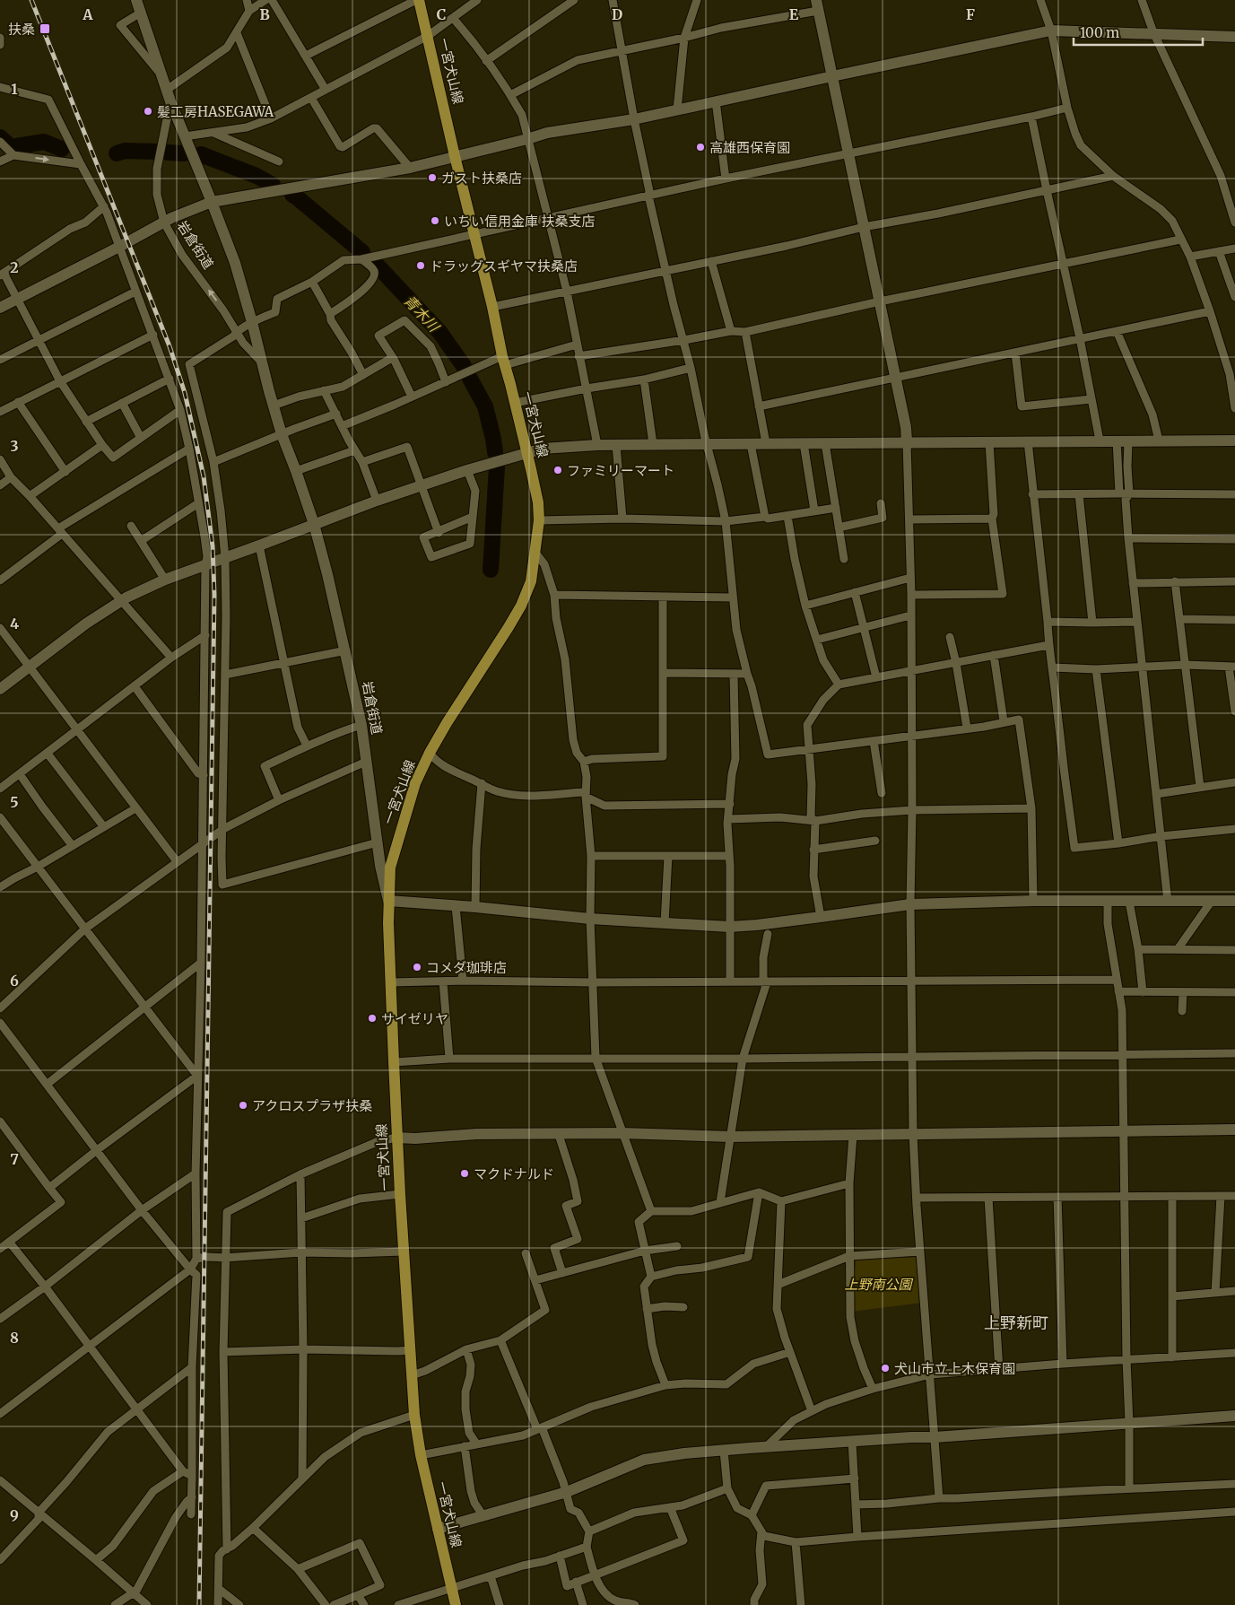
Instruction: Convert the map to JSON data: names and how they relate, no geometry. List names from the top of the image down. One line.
{"streets":{"main road":["一宮犬山線"],"street":["岩倉街道"]},"crossings":[["一宮犬山線","岩倉街道"]],"districts":["上野新町"],"water":["青木川"],"parks":["上野南公園"],"places":{"transit":["扶桑"],"other":["髪工房HASEGAWA","高雄西保育園","ガスト扶桑店","いちい信用金庫 扶桑支店","ドラッグスギヤマ扶桑店","ファミリーマート","コメダ珈琲店","サイゼリヤ","アクロスプラザ扶桑","マクドナルド","犬山市立上木保育園"]},"scale_bar":"100 m","grid":{"columns":["A","B","C","D","E","F"],"rows":["1","2","3","4","5","6","7","8","9"]}}
